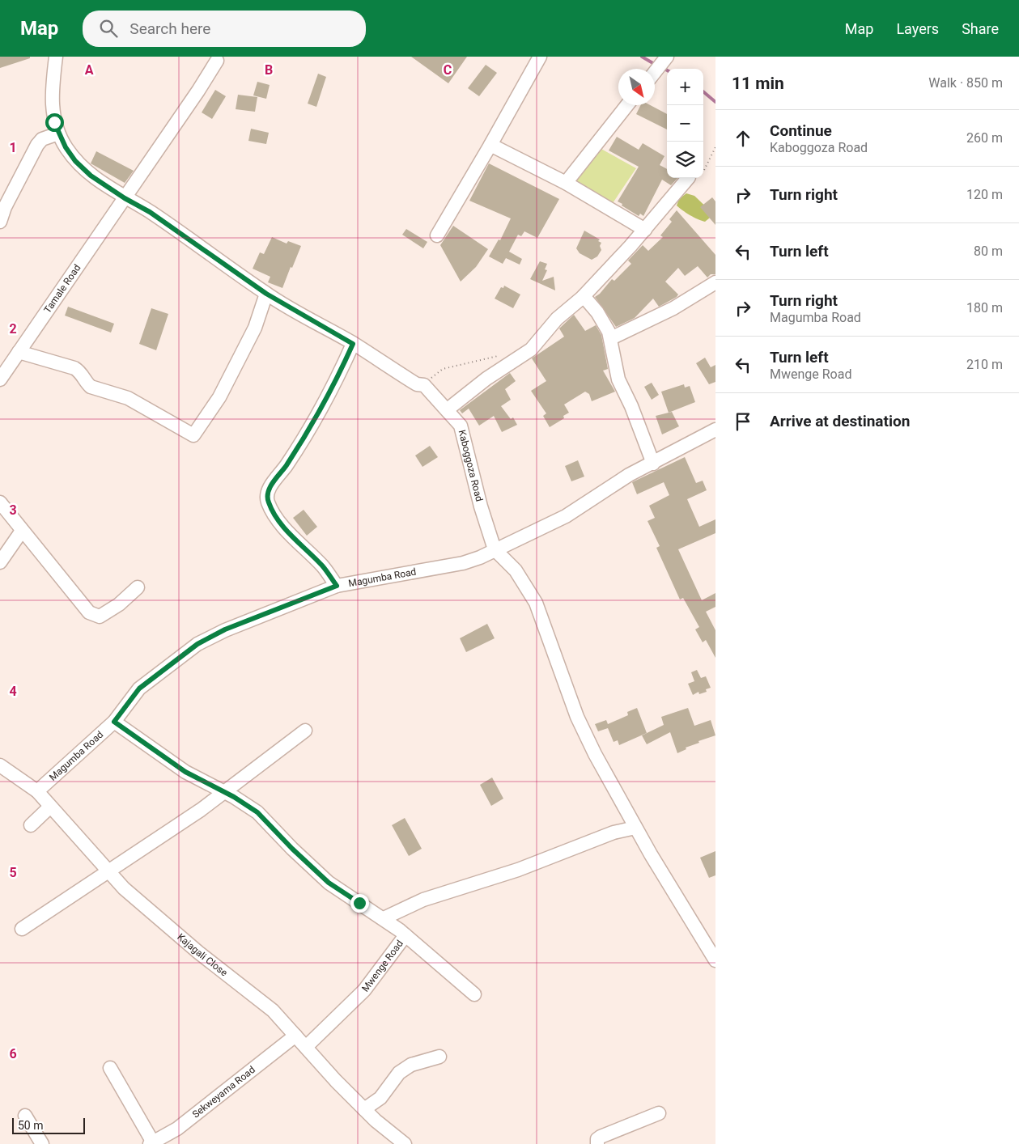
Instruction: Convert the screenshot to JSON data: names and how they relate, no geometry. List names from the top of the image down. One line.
{"streets":{"street":["Tamale Road","Kaboggoza Road","Magumba Road","Kajagali Close","Mwenge Road","Sekweyama Road"]},"crossings":[["Tamale Road","Kaboggoza Road"],["Kaboggoza Road","Magumba Road"],["Magumba Road","Kajagali Close"],["Magumba Road","Mwenge Road"],["Kajagali Close","Mwenge Road"],["Kajagali Close","Sekweyama Road"]],"scale_bar":"50 m","north":"bottom right","page":{"header":"Map","search":"Search here","nav":["Map","Layers","Share"],"heading":["11 min","Walk · 850 m"],"map_buttons":["+","−"],"list":[["Continue","Kaboggoza Road","260 m"],["Turn right","120 m"],["Turn left","80 m"],["Turn right","Magumba Road","180 m"],["Turn left","Mwenge Road","210 m"],"Arrive at destination"],"scale":"50 m"},"grid":{"columns":["A","B","C"],"rows":["1","2","3","4","5","6"]}}
